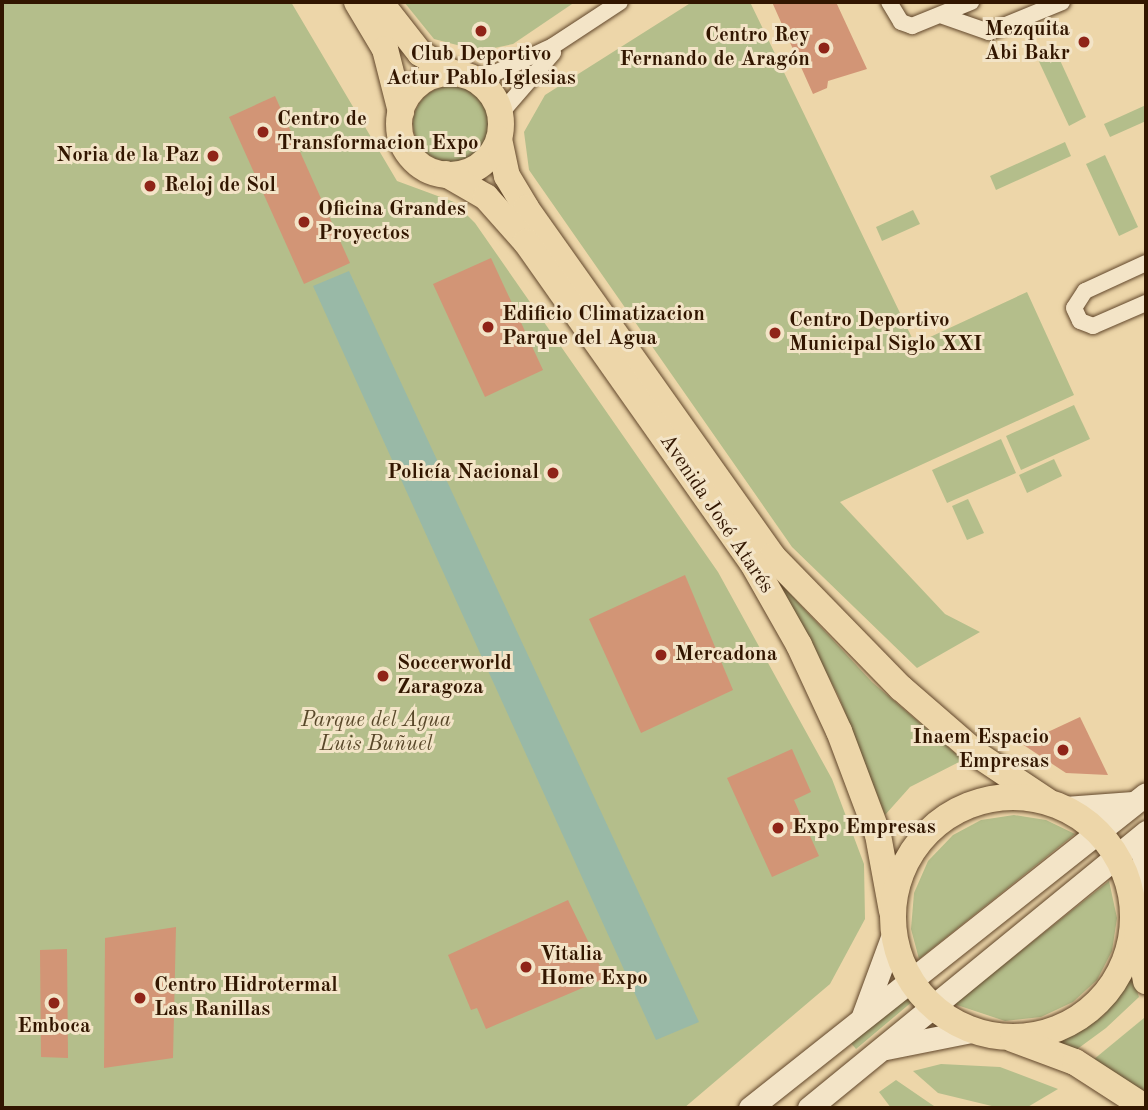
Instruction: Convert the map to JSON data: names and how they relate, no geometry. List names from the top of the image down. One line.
{"streets":{"main road":["Avenida José Atarés"]},"parks":["Parque del Agua Luis Buñuel"],"places":["Club Deportivo Actur Pablo Iglesias","Mezquita Abi Bakr","Centro Rey Fernando de Aragón","Centro de Transformacion Expo","Noria de la Paz","Reloj de Sol","Oficina Grandes Proyectos","Edificio Climatizacion Parque del Agua","Centro Deportivo Municipal Siglo XXI","Policía Nacional","Mercadona","Soccerworld Zaragoza","Inaem Espacio Empresas","Expo Empresas","Vitalia Home Expo","Centro Hidrotermal Las Ranillas","Emboca"]}
